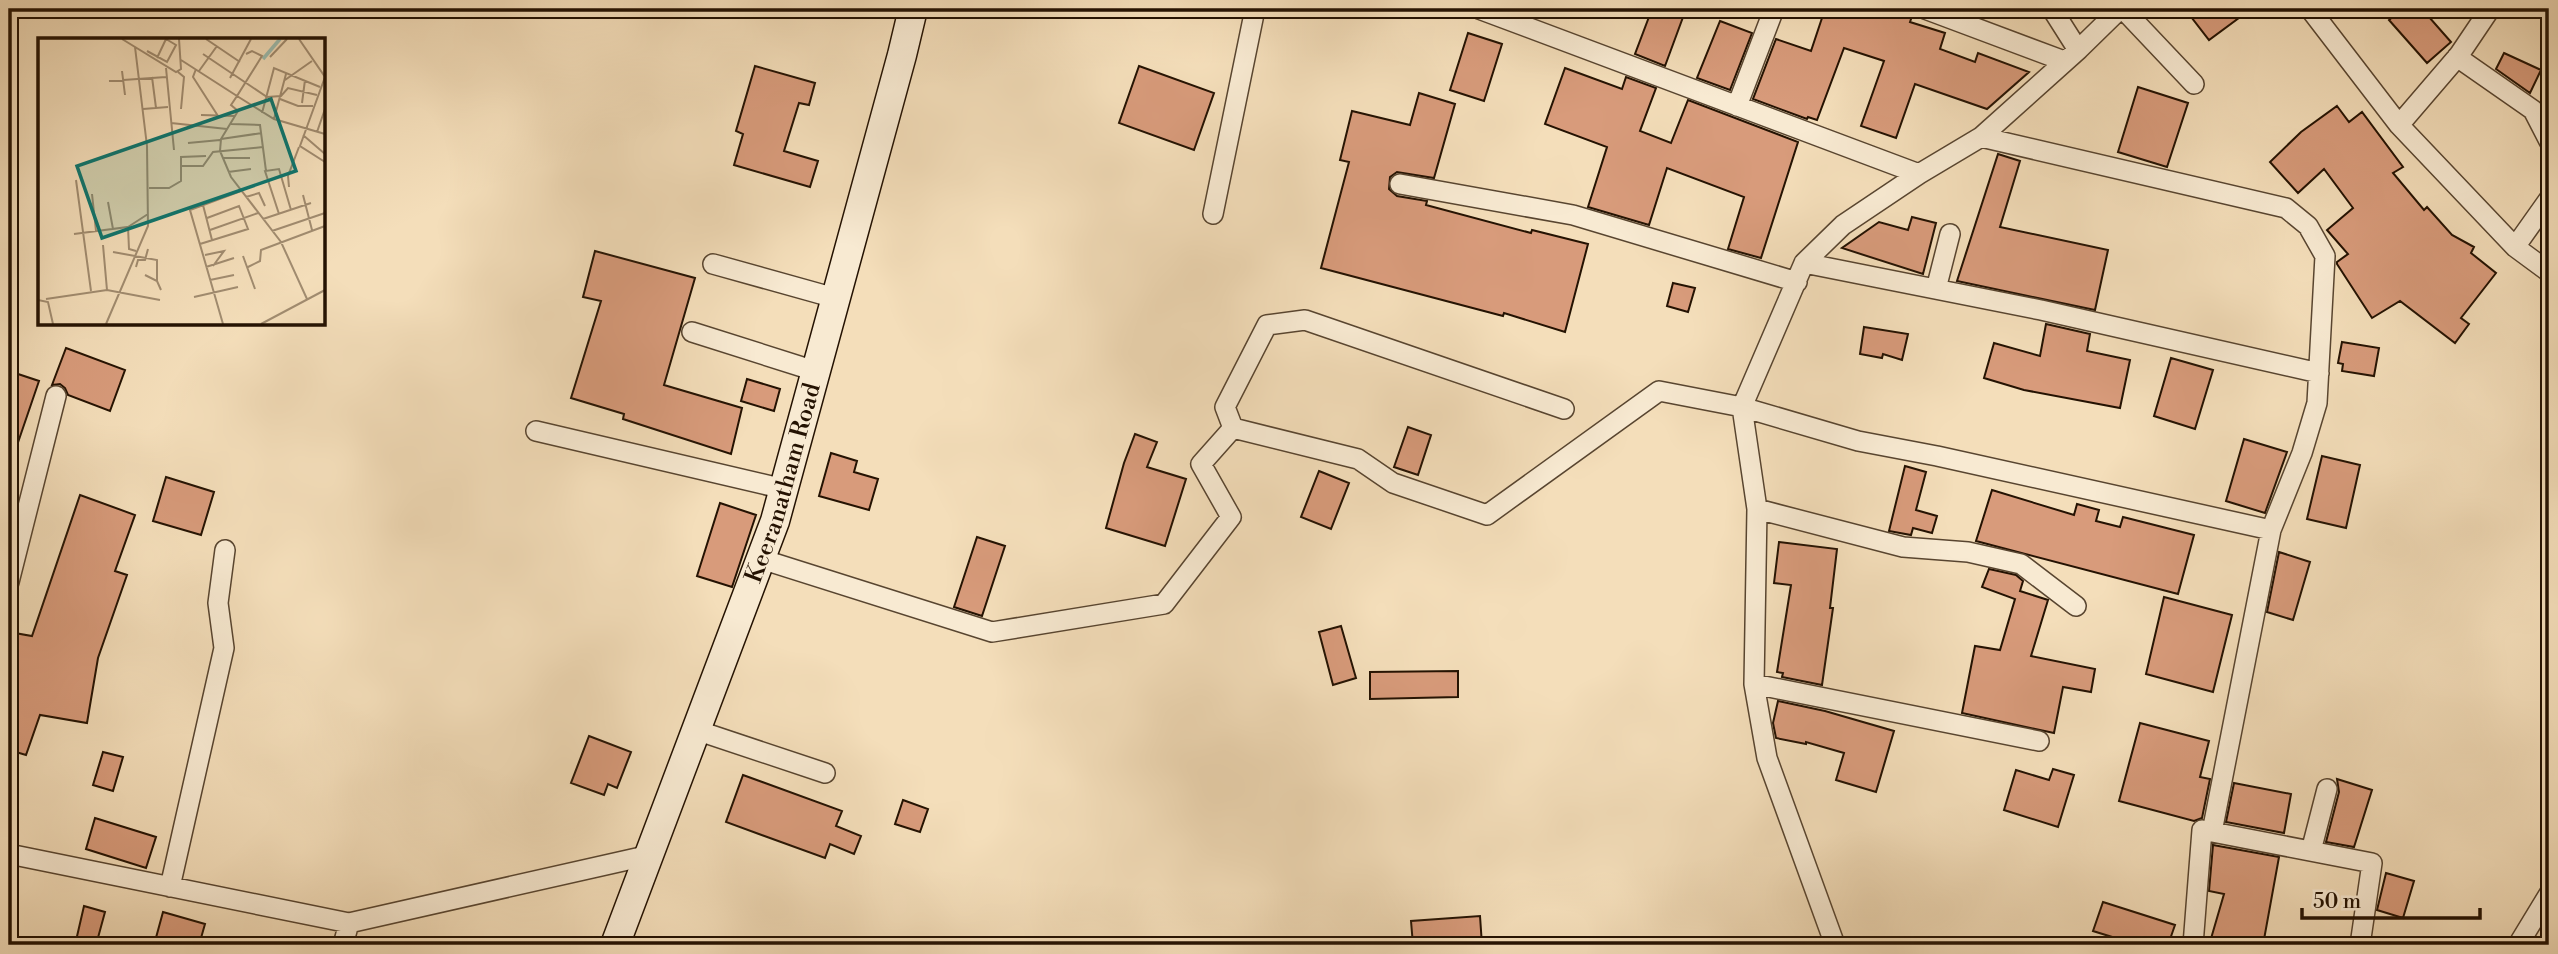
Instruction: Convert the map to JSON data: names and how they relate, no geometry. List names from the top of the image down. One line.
{"streets":{"street":["Keeranatham Road"]},"scale_bar":"50 m"}
